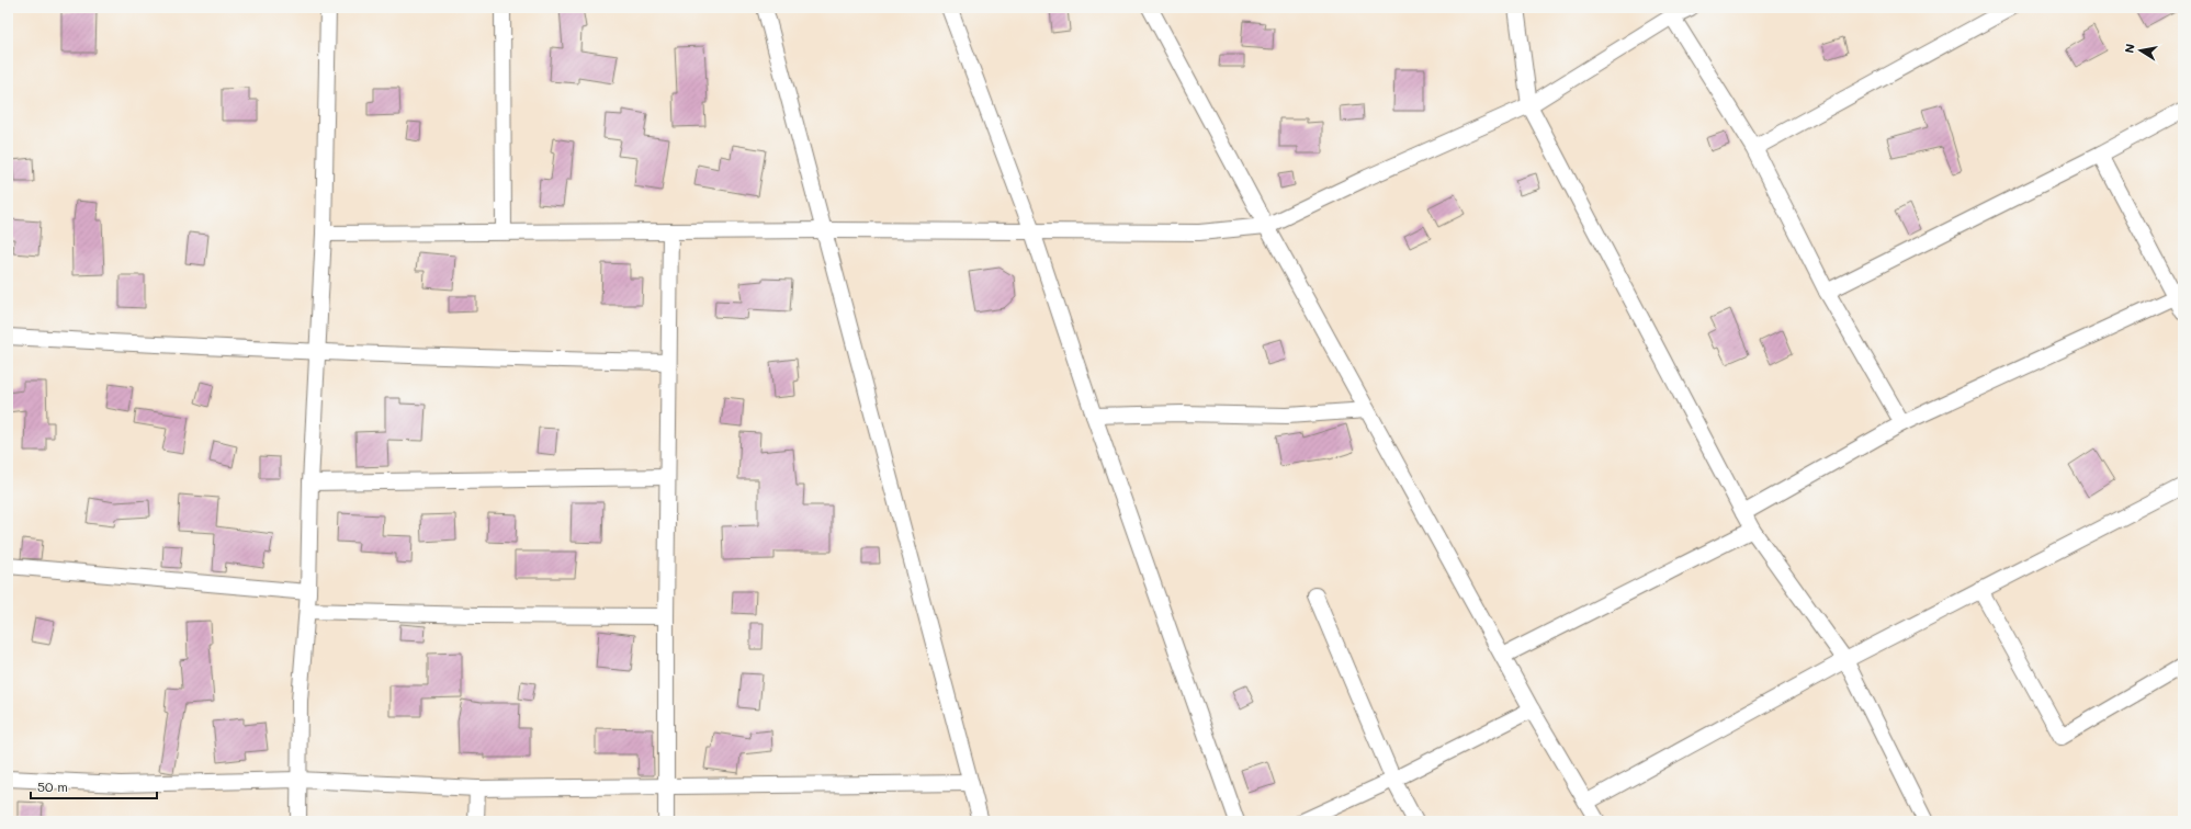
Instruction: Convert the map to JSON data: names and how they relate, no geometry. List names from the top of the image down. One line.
{"scale_bar":"50 m","north":"left"}
